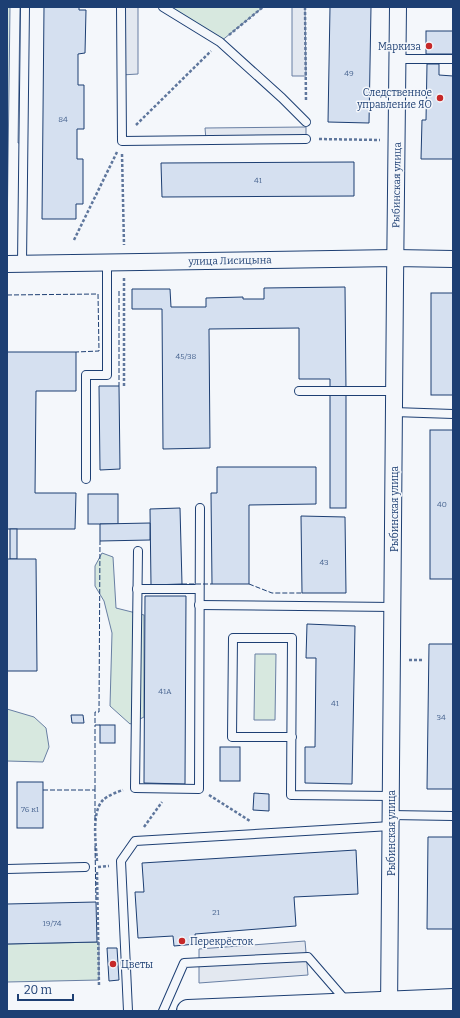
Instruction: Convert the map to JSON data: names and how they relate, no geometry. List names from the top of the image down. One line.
{"streets":{"street":["Рыбинская улица","улица Лисицына"]},"crossings":[["Рыбинская улица","улица Лисицына"]],"places":["Маркиза","Следственное управление ЯО","Перекрёсток","Цветы"],"house_numbers":["49","84","41","45/38","40","43","41А","41","34","76 к1","21","19/74"],"scale_bar":"20 m"}
